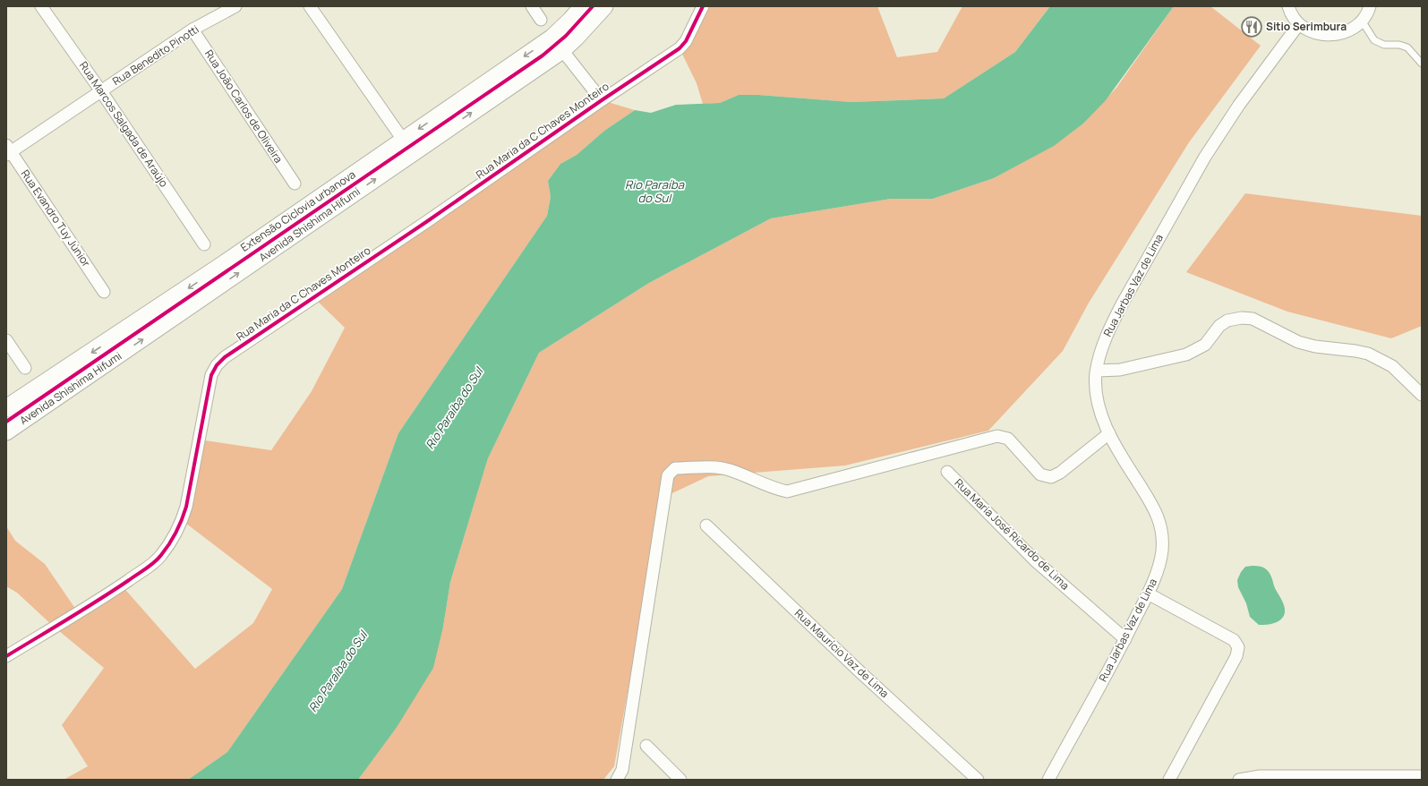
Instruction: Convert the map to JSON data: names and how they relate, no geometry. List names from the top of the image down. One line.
{"streets":{"street":["Rua Benedito Pinotti","Rua João Carlos de Oliveira","Rua Marcos Salgada de Araújo","Rua Maria da C Chaves Monteiro","Rua Evandro Tuy Júnior","Avenida Shishima Hifumi","Rua Jarbas Vaz de Lima","Rua Maria José Ricardo de Lima","Rua Maurício Vaz de Lima"],"cycle path":["Extensão Ciclovia urbanova"]},"crossings":[["Rua Benedito Pinotti","Rua João Carlos de Oliveira"],["Rua Benedito Pinotti","Rua Marcos Salgada de Araújo"],["Rua Benedito Pinotti","Rua Evandro Tuy Júnior"],["Rua Jarbas Vaz de Lima","Rua Maria José Ricardo de Lima"]],"water":["Rio Paraíba do Sul"],"places":{"restaurant":["Sitio Serimbura"]}}
